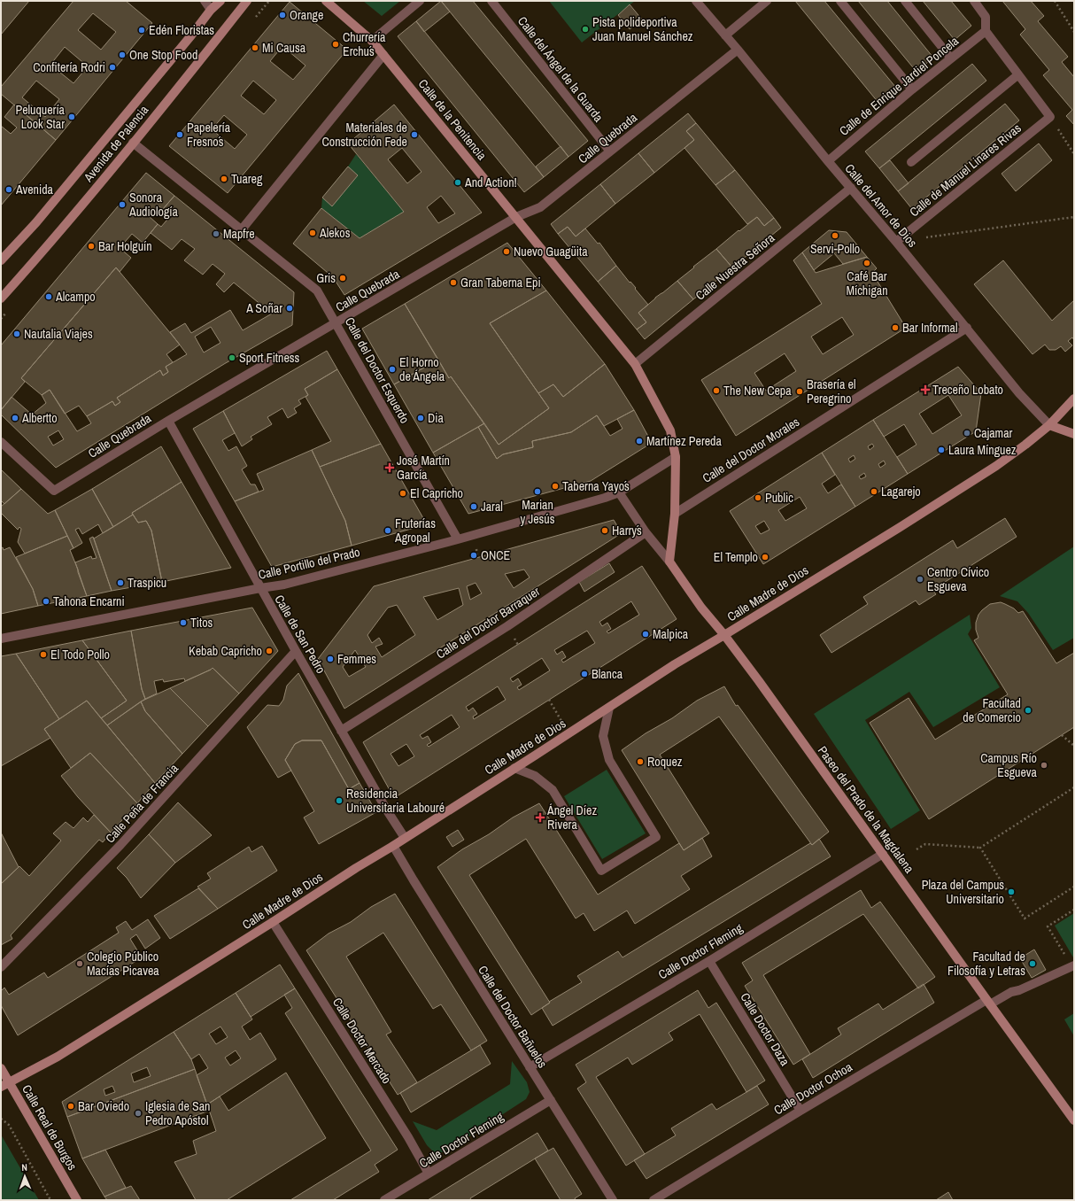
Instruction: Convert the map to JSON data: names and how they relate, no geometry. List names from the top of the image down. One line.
{"streets":{"main road":["Calle de la Penitencia","Avenida de Palencia","Calle Madre de Dios","Paseo del Prado de la Magdalena","Calle Real de Burgos"],"street":["Calle del Ángel de la Guarda","Calle de Enrique Jardiel Poncela","Calle Quebrada","Calle de Manuel Linares Rivas","Calle del Amor de Dios","Calle Nuestra Señora","Calle del Doctor Esquerdo","Calle del Doctor Morales","Calle Portillo del Prado","Calle del Doctor Barraquer","Calle de San Pedro","Calle Peña de Francia","Calle Doctor Fleming","Calle del Doctor Bañuelos","Calle Doctor Daza","Calle Doctor Mercado","Calle Doctor Ochoa"]},"crossings":[["Calle del Ángel de la Guarda","Calle Quebrada"],["Calle de Enrique Jardiel Poncela","Calle del Amor de Dios"],["Calle de la Penitencia","Calle Quebrada"],["Calle de la Penitencia","Calle Nuestra Señora"],["Calle de la Penitencia","Calle del Doctor Morales"],["Calle de la Penitencia","Calle Portillo del Prado"],["Calle de la Penitencia","Paseo del Prado de la Magdalena"],["Calle Quebrada","Calle del Amor de Dios"],["Calle Quebrada","Calle del Doctor Esquerdo"],["Calle Quebrada","Calle de San Pedro"],["Avenida de Palencia","Calle del Doctor Esquerdo"],["Calle de Manuel Linares Rivas","Calle del Amor de Dios"],["Calle del Amor de Dios","Calle Nuestra Señora"],["Calle del Amor de Dios","Calle del Doctor Morales"],["Calle del Amor de Dios","Calle Madre de Dios"],["Calle del Doctor Esquerdo","Calle Portillo del Prado"],["Calle Portillo del Prado","Calle de San Pedro"],["Calle Madre de Dios","Calle de San Pedro"],["Calle Madre de Dios","Paseo del Prado de la Magdalena"],["Calle Madre de Dios","Calle del Doctor Bañuelos"],["Calle Madre de Dios","Calle Doctor Mercado"],["Calle Madre de Dios","Calle Real de Burgos"],["Calle del Doctor Barraquer","Calle de San Pedro"],["Calle de San Pedro","Calle Peña de Francia"],["Paseo del Prado de la Magdalena","Calle Doctor Fleming"],["Paseo del Prado de la Magdalena","Calle Doctor Ochoa"],["Calle Doctor Fleming","Calle del Doctor Bañuelos"],["Calle Doctor Fleming","Calle Doctor Daza"],["Calle Doctor Fleming","Calle Doctor Mercado"],["Calle Doctor Daza","Calle Doctor Ochoa"]],"places":{"other":["Orange","Pista polideportiva Juan Manuel Sánchez","Edén Floristas","Churrería Erchu´s","Mi Causa","One Stop Food","Confitería Rodri","Peluquería Look Star","Papelería Fresno´s","Materiales de Construcción Fede","Tuareg","And Action!","Avenida","Sonora Audiología","Alekos","Mapfre","Servi-Pollo","Bar Holguín","Nuevo Guagüita","Café Bar Míchigan","Gris","Gran Taberna Epi","Alcampo","A Soñar","Bar Informal","Nautalia Viajes","Sport Fitness","El Horno de Ángela","The New Cepa","Brasería el Peregrino","Albertto","Dia","Cajamar","Martínez Pereda","Laura Mínguez","Taberna Yayo´s","Marian y Jesús","Lagarejo","El Capricho","Public","Jaral","Fruterías Agropal","Harry´s","ONCE","El Templo","Centro Cívico Esgueva","Traspicu","Tahona Encarni","Titos","Malpica","Kebab Capricho","El Todo Pollo","Femmes","Blanca","Facultad de Comercio","Roquez","Campus Río Esgueva","Residencia Universitaria Labouré","Plaza del Campus Universitario","Colegio Público Macías Picavea","Facultad de Filosofía y Letras","Bar Oviedo","Iglesia de San Pedro Apóstol"],"health":["Treceño Lobato","José Martín García","Ángel Díez Rivera"]},"north":"top"}
